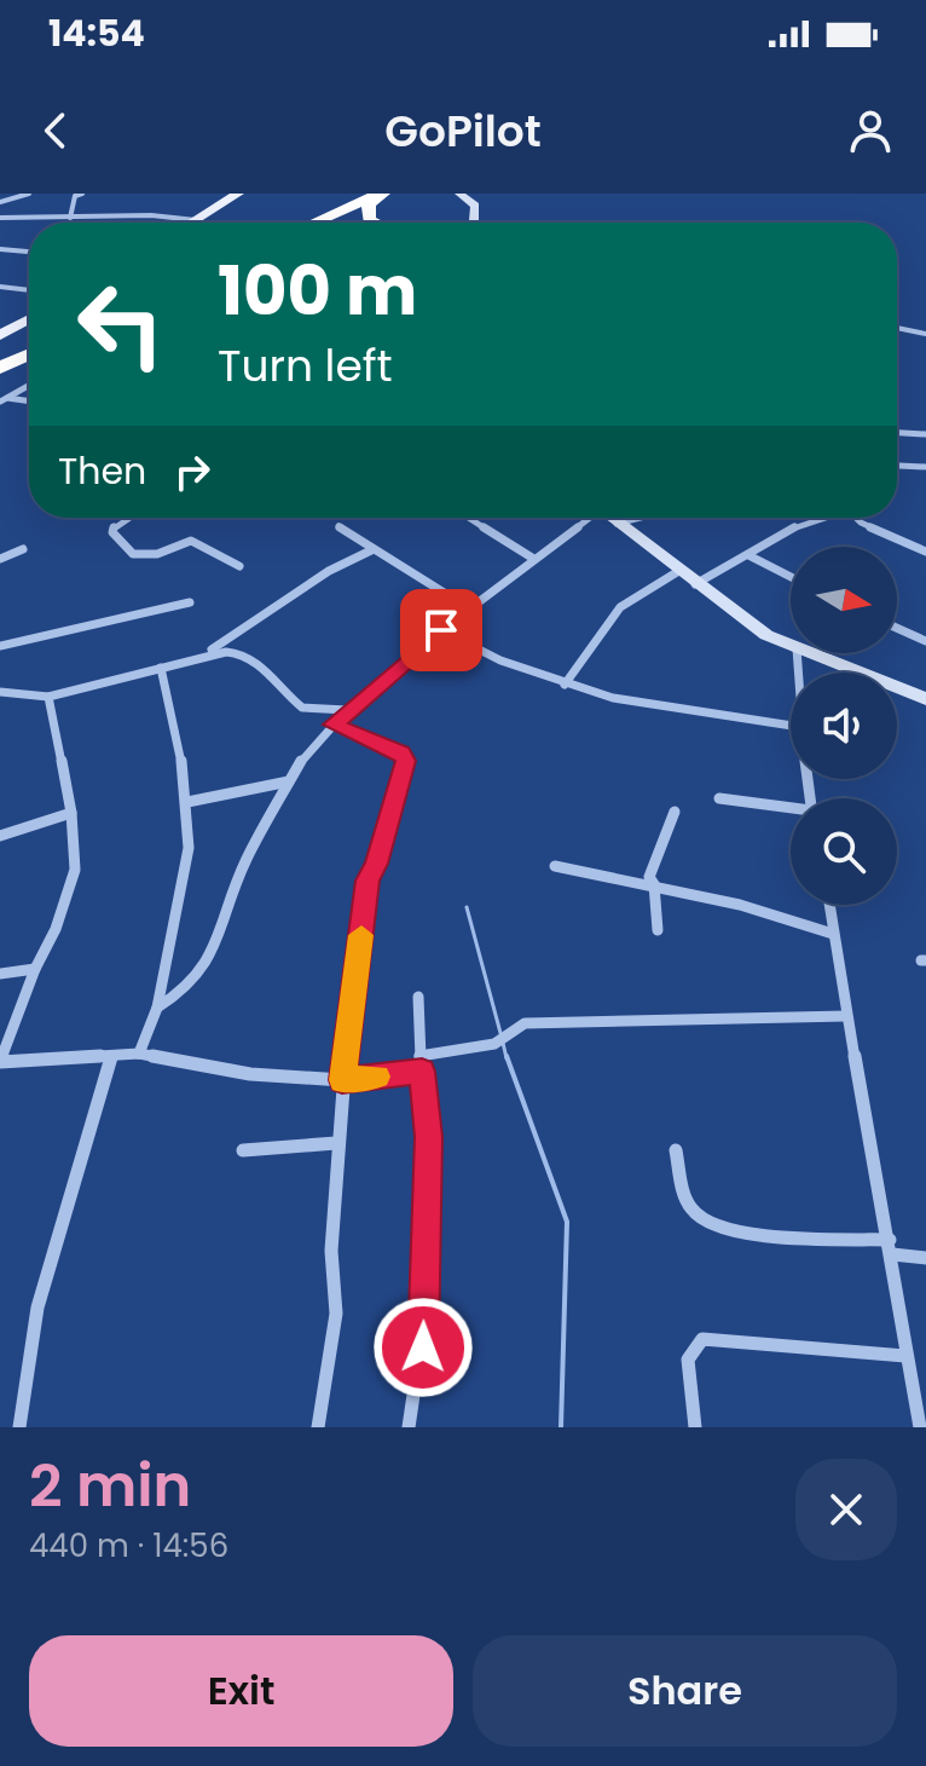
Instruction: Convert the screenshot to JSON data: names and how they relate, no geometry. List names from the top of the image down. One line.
{"north":"right","page":{"status":"14:54","header":"GoPilot","turn":["100 m","Turn left"],"then":"Then","heading":["2 min","440 m · 14:56"],"buttons":["Exit","Share"]}}
